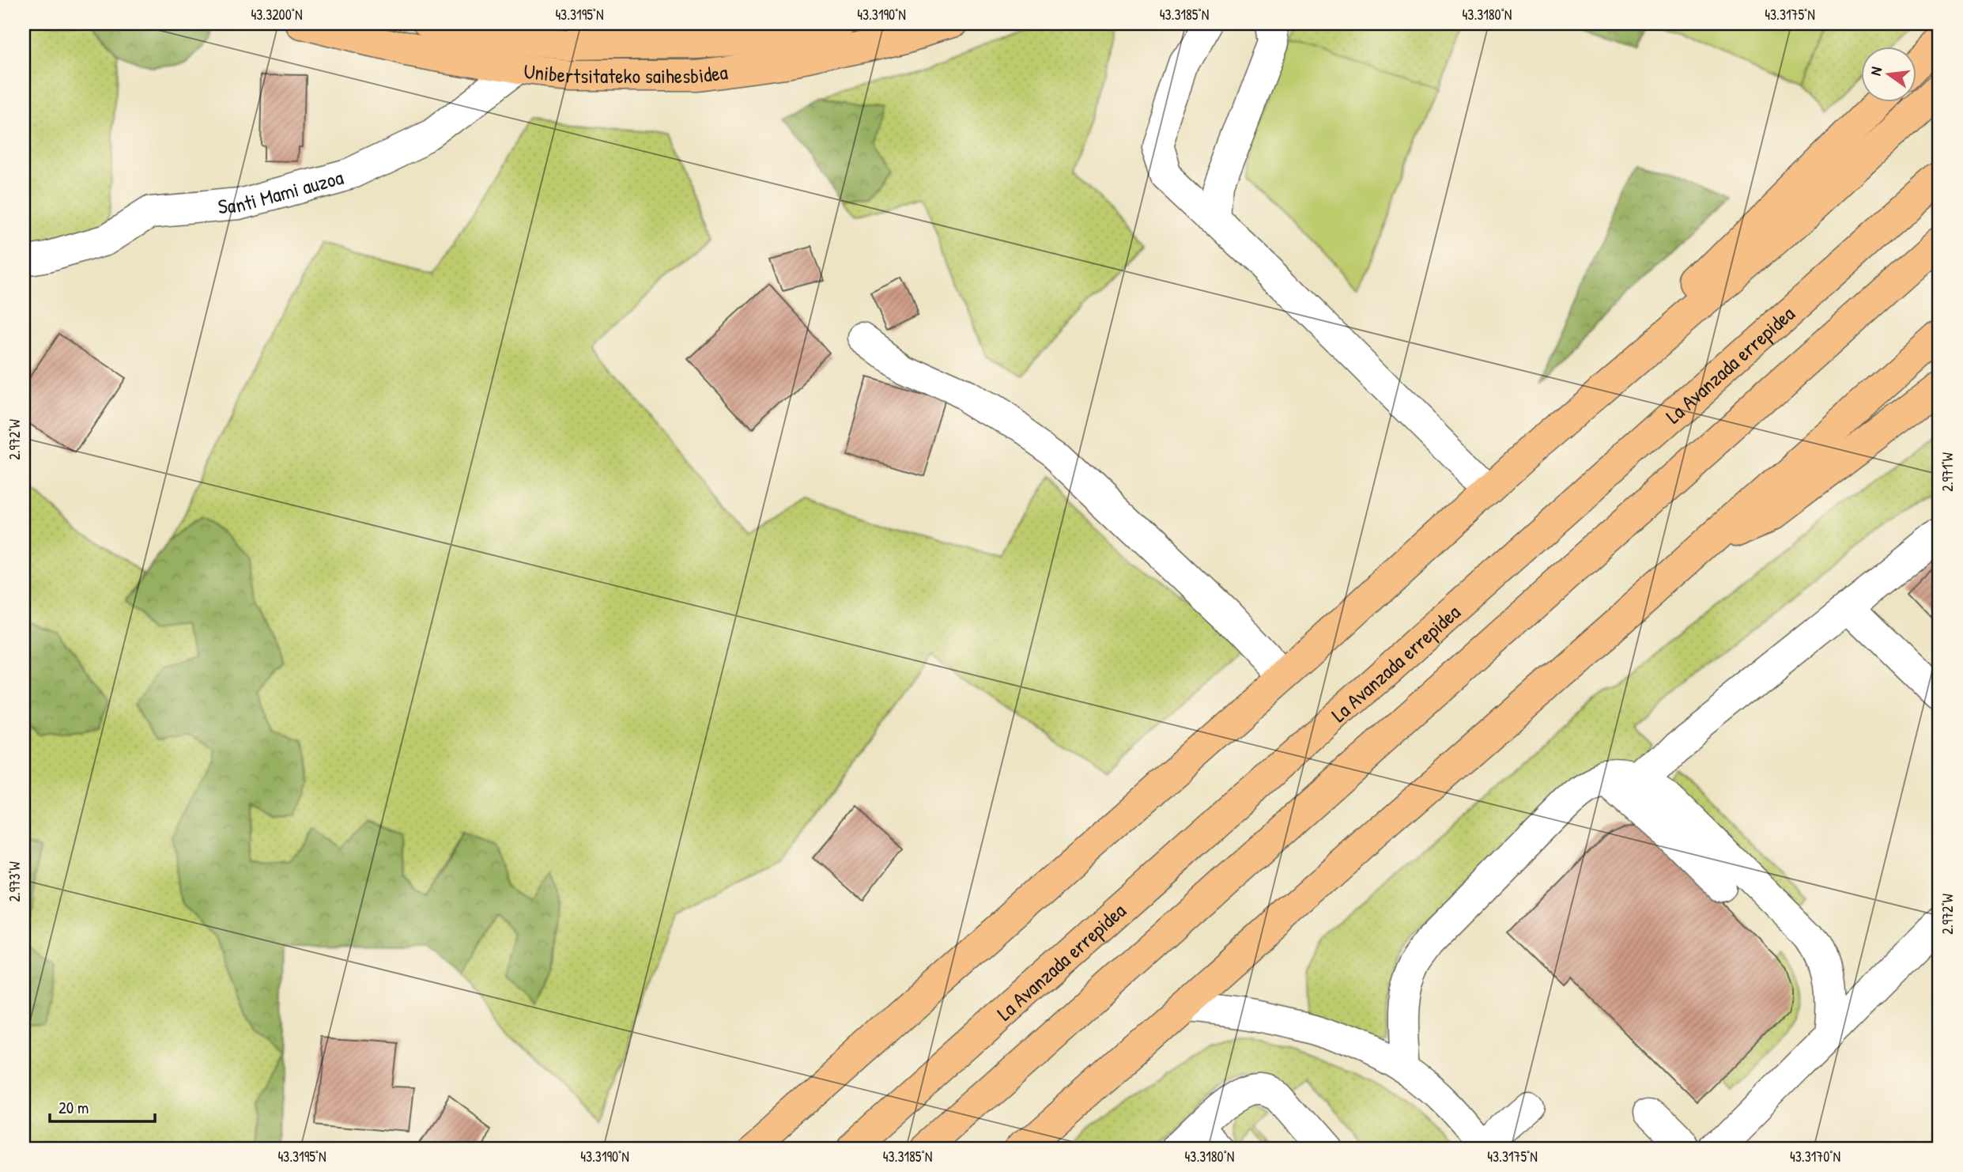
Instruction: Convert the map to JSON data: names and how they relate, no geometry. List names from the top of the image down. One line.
{"streets":{"main road":["Unibertsitateko saihesbidea","La Avanzada errepidea"],"street":["Santi Mami auzoa"]},"crossings":[["Unibertsitateko saihesbidea","Santi Mami auzoa"]],"scale_bar":"20 m","north":"left","coordinates":["43.3200°N","43.3195°N","43.3190°N","43.3185°N","43.3180°N","43.3175°N","2.972°W","2.971°W","2.973°W","43.3170°N"]}
